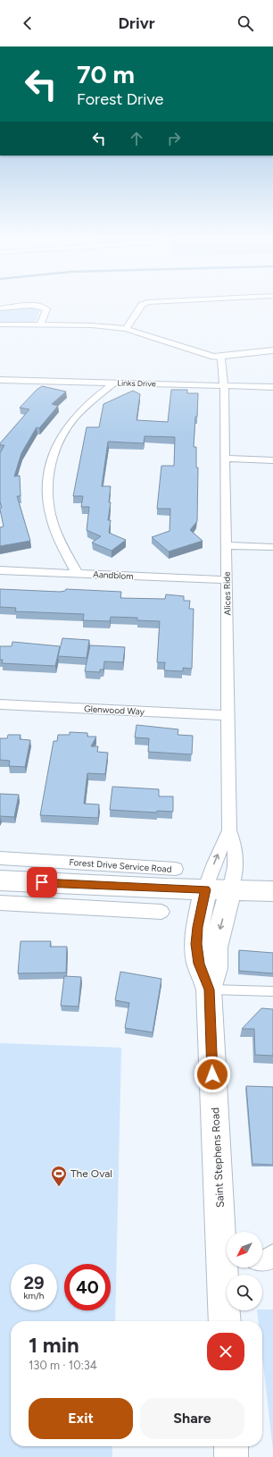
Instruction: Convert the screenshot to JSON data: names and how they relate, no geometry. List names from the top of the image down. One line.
{"streets":{"street":["Links Drive","Aandblom","Alices Ride","Glenwood Way","Forest Drive Service Road","Saint Stephens Road"]},"crossings":[["Links Drive","Alices Ride"],["Aandblom","Alices Ride"],["Alices Ride","Glenwood Way"],["Alices Ride","Saint Stephens Road"]],"places":{"sports":["The Oval"]},"north":"bottom left","page":{"header":"Drivr","turn":["70 m","Forest Drive"],"speed":"29 km/h","limit":"40","heading":["1 min","130 m · 10:34"],"buttons":["Exit","Share"]}}
